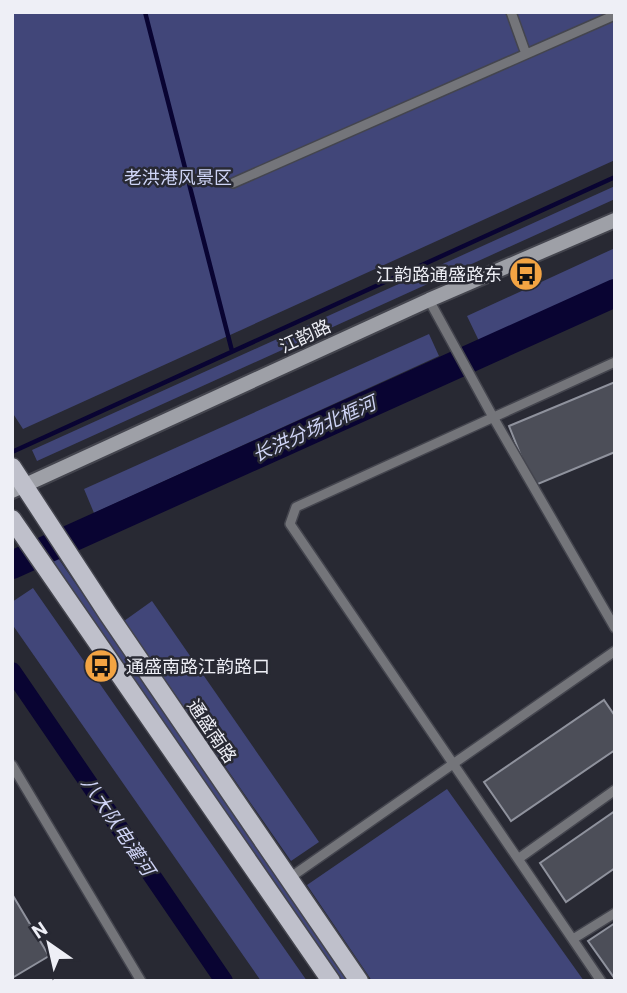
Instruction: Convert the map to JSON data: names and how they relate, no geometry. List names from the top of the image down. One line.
{"streets":{"main road":["通盛南路"],"street":["江韵路"]},"crossings":[["江韵路","通盛南路"]],"water":["长洪分场北框河","八大队电灌河"],"parks":["老洪港风景区"],"places":{"bus stop":["江韵路通盛路东","通盛南路江韵路口"]},"north":"top left"}
